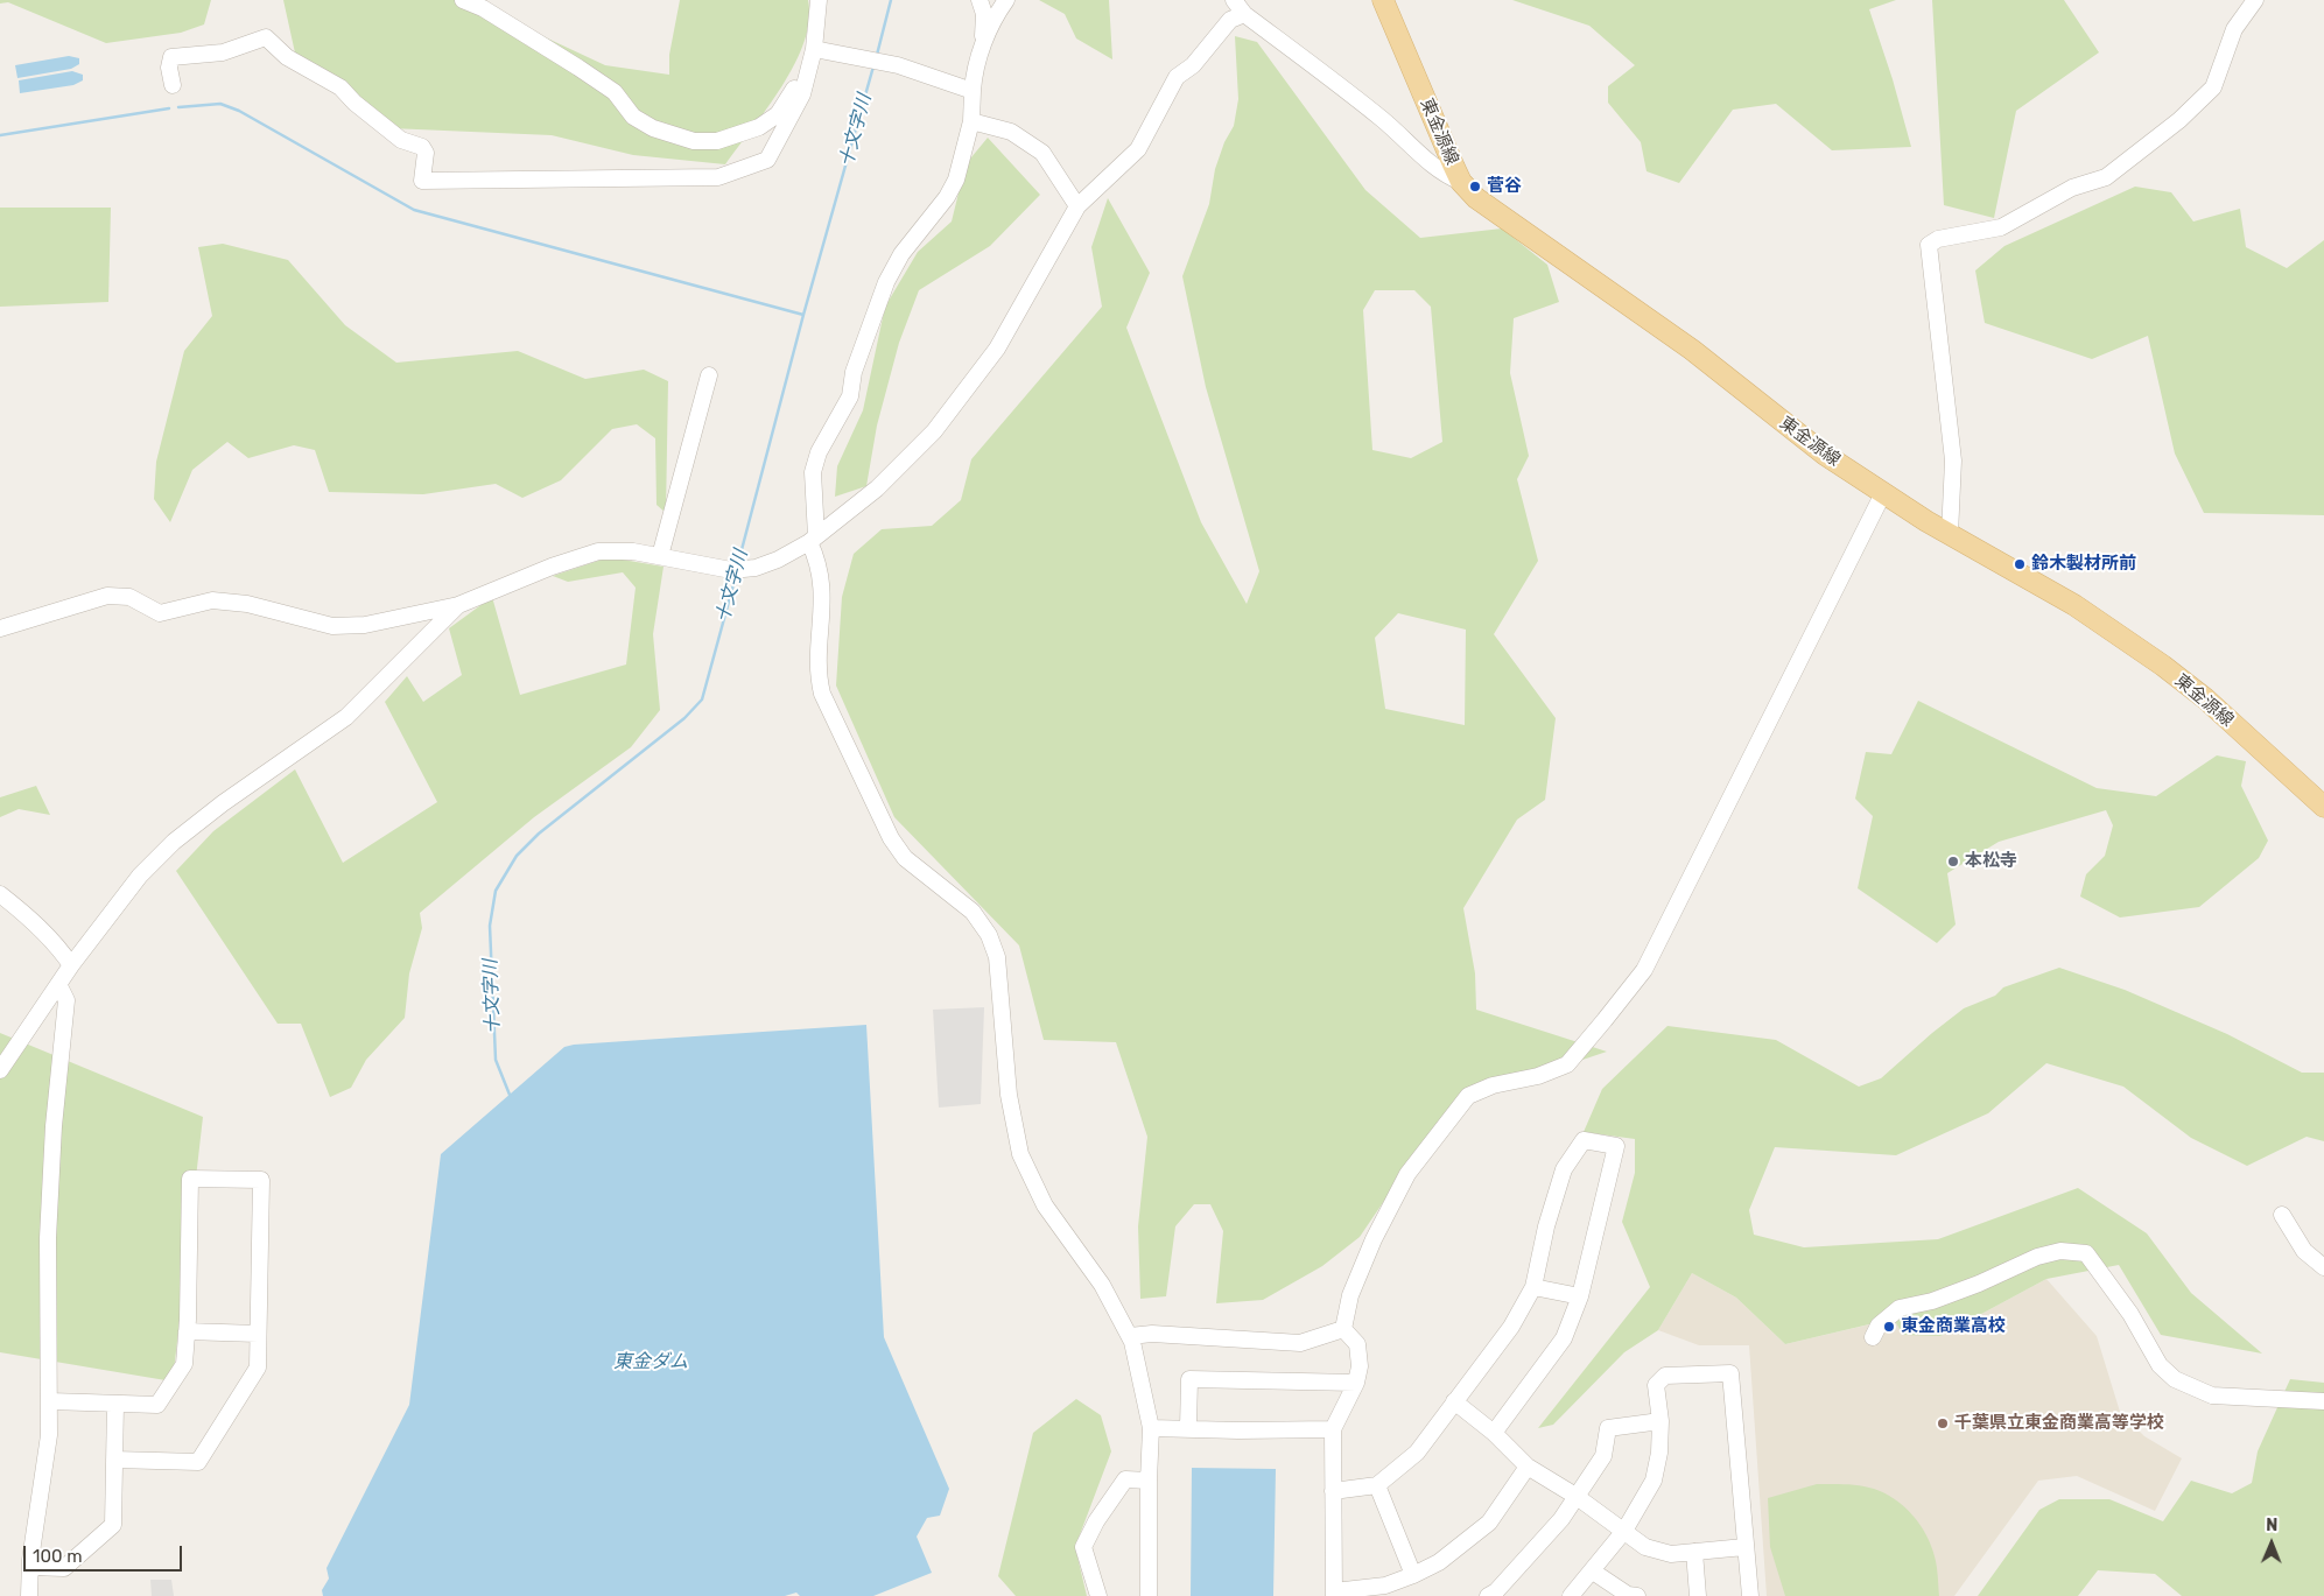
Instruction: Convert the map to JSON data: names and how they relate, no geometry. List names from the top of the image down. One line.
{"streets":{"main road":["東金源線"]},"water":["十文字川","東金ダム"],"places":["菅谷","鈴木製材所前","本松寺","東金商業高校","千葉県立東金商業高等学校"],"scale_bar":"100 m","north":"top"}
